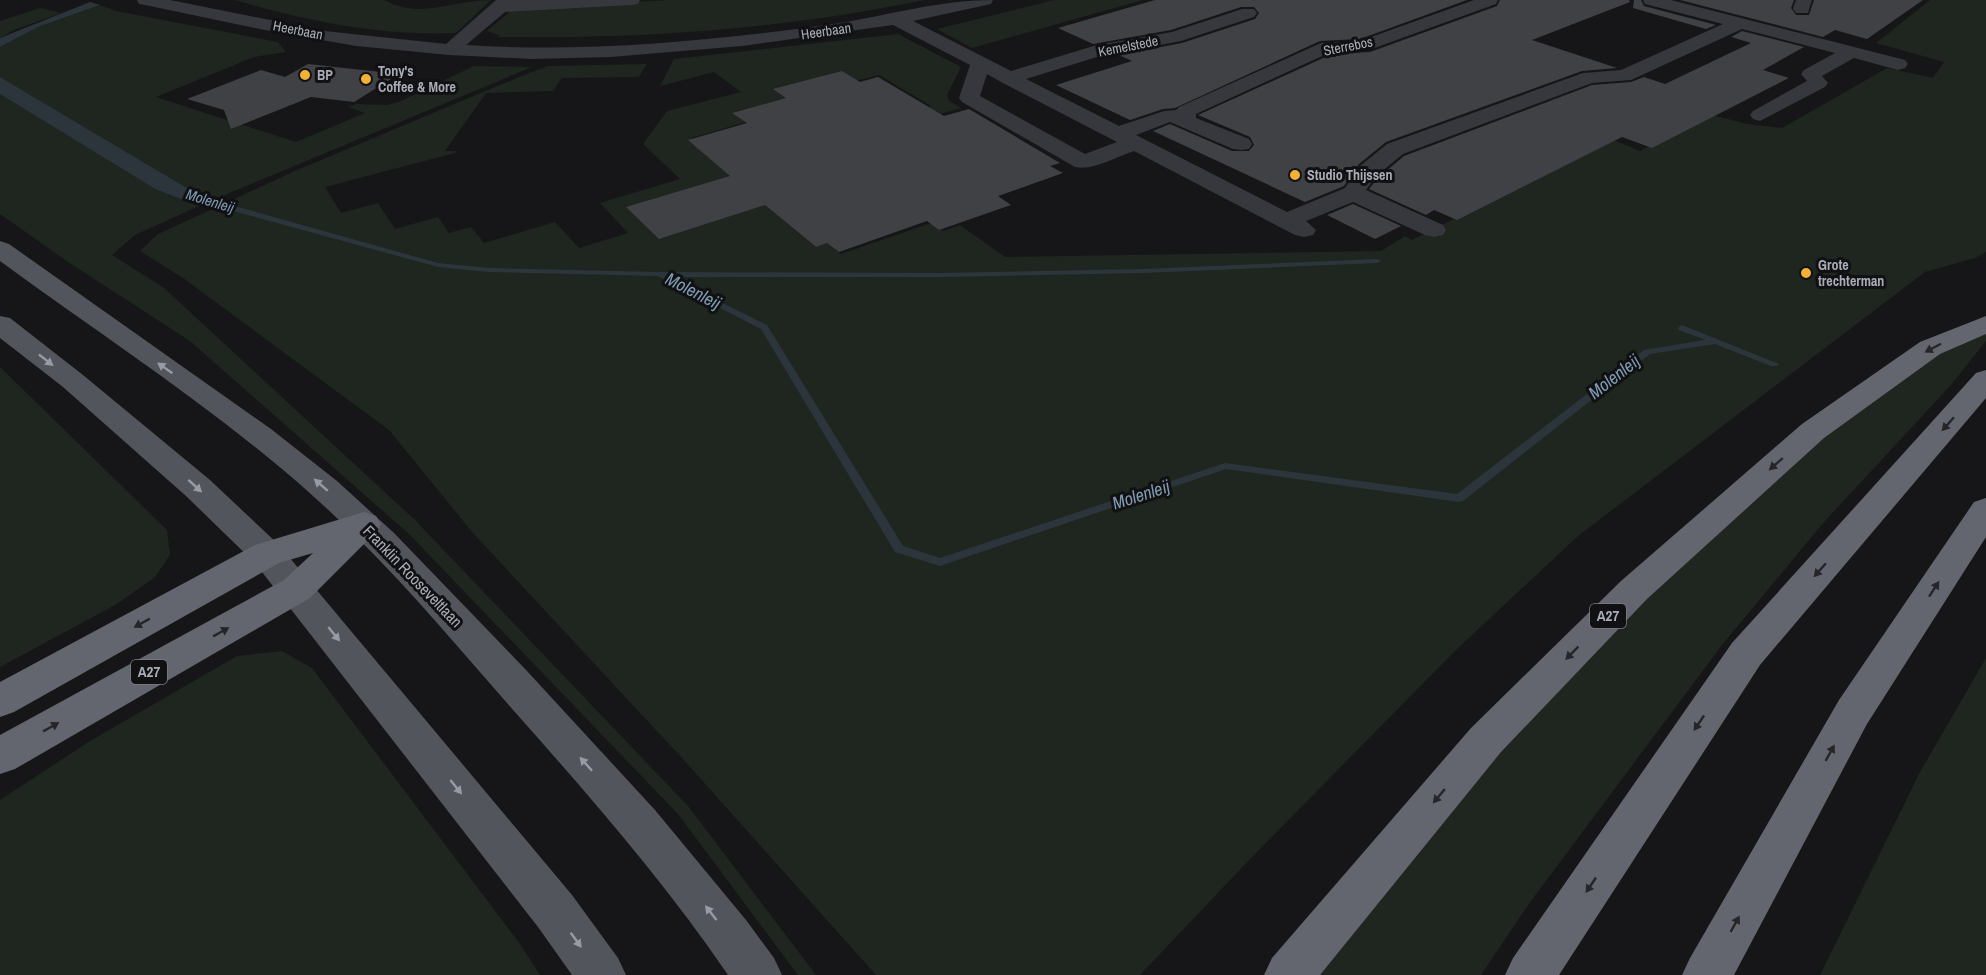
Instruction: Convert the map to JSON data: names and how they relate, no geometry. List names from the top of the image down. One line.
{"streets":{"highway":["A27"],"main road":["Franklin Rooseveltlaan"],"street":["Heerbaan","Kemelstede","Sterrebos"]},"water":["Molenleij"],"places":["BP","Tony's Coffee & More","Studio Thijssen","Grote trechterman"]}
